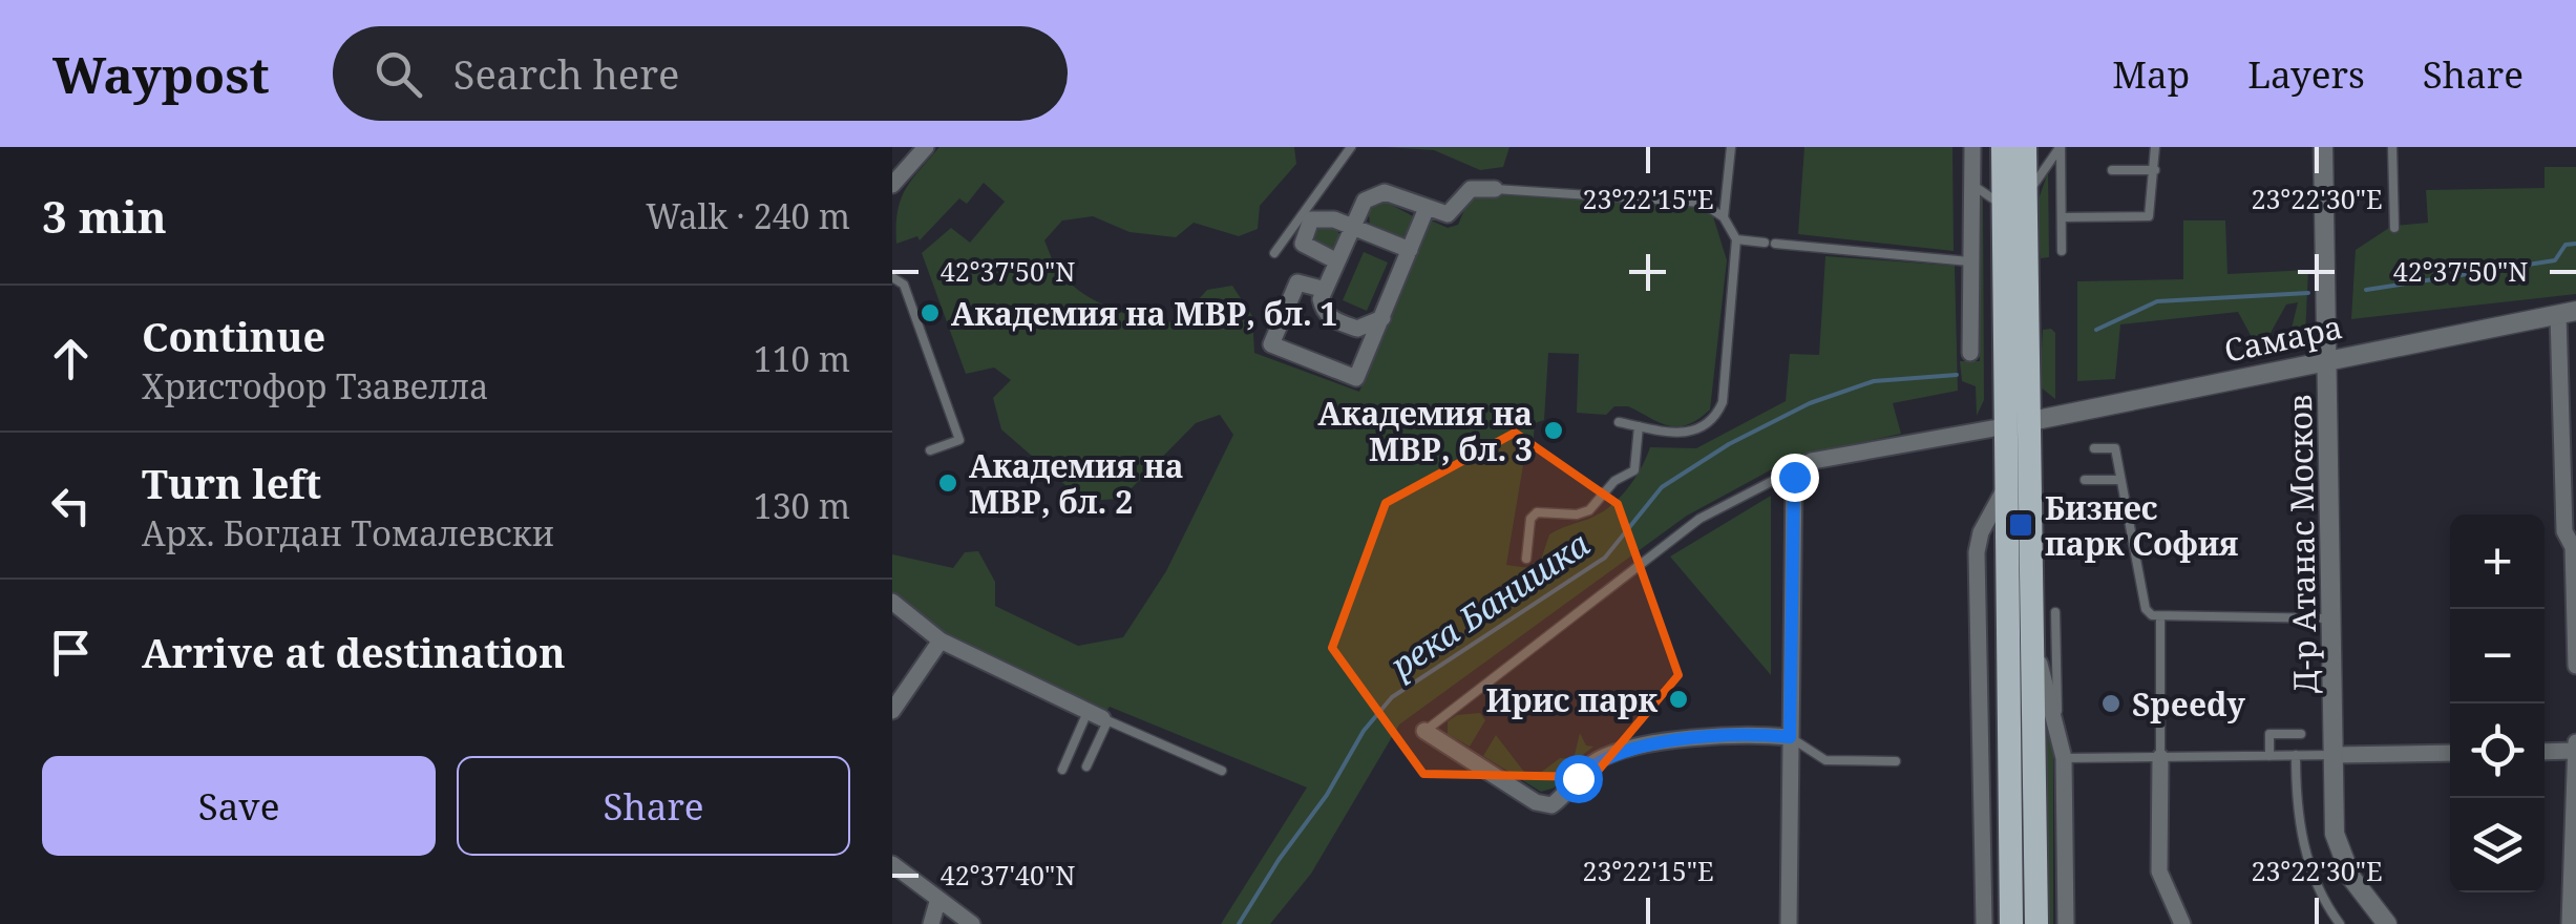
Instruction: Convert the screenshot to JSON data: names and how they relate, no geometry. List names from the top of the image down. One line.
{"streets":{"street":["Самара","Д-р Атанас Москов"]},"crossings":[["Самара","Д-р Атанас Москов"]],"water":["река Банишка"],"places":{"other":["Академия на МВР, бл. 1","Академия на МВР, бл. 3","Академия на МВР, бл. 2","Ирис парк","Speedy"],"transit":["Бизнес парк София"]},"page":{"header":"Waypost","search":"Search here","nav":["Map","Layers","Share"],"heading":["3 min","Walk · 240 m"],"list":[["Continue","Христофор Тзавелла","110 m"],["Turn left","Арх. Богдан Томалевски","130 m"],"Arrive at destination"],"map_buttons":["+","−"],"buttons":["Save","Share"]},"coordinates":["23°22'15\"E","23°22'30\"E","42°37'50\"N","42°37'40\"N"]}
